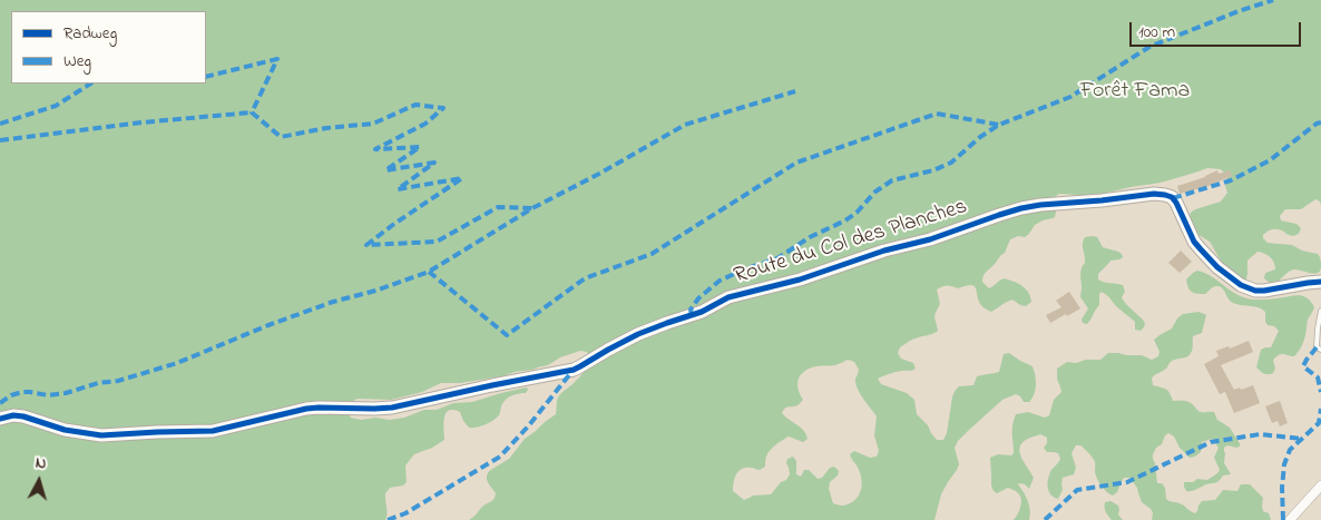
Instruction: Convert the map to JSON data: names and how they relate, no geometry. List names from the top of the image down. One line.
{"streets":{"street":["Route du Col des Planches"]},"parks":["Forêt Fama"],"legend":["Radweg","Weg"],"scale_bar":"100 m","north":"top"}
